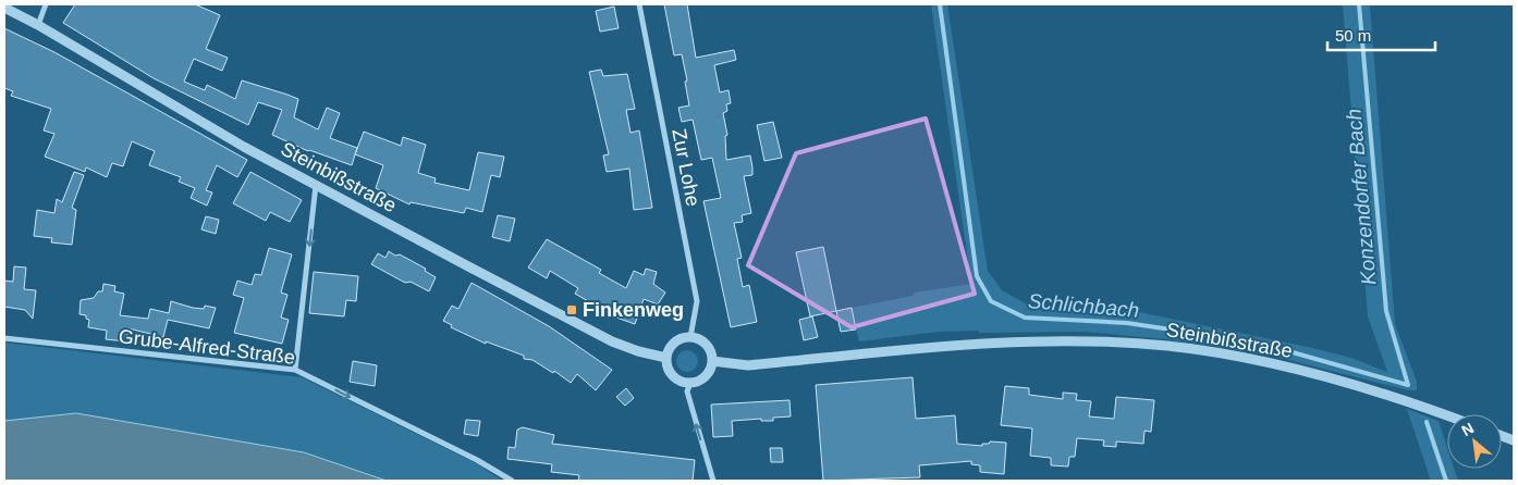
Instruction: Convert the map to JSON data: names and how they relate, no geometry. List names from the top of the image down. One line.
{"streets":{"street":["Zur Lohe","Steinbißstraße","Grube-Alfred-Straße"]},"crossings":[["Zur Lohe","Steinbißstraße"]],"one_way":["Grube-Alfred-Straße"],"water":["Konzendorfer Bach","Schlichbach"],"places":{"transit":["Finkenweg"]},"scale_bar":"50 m","north":"top left"}
